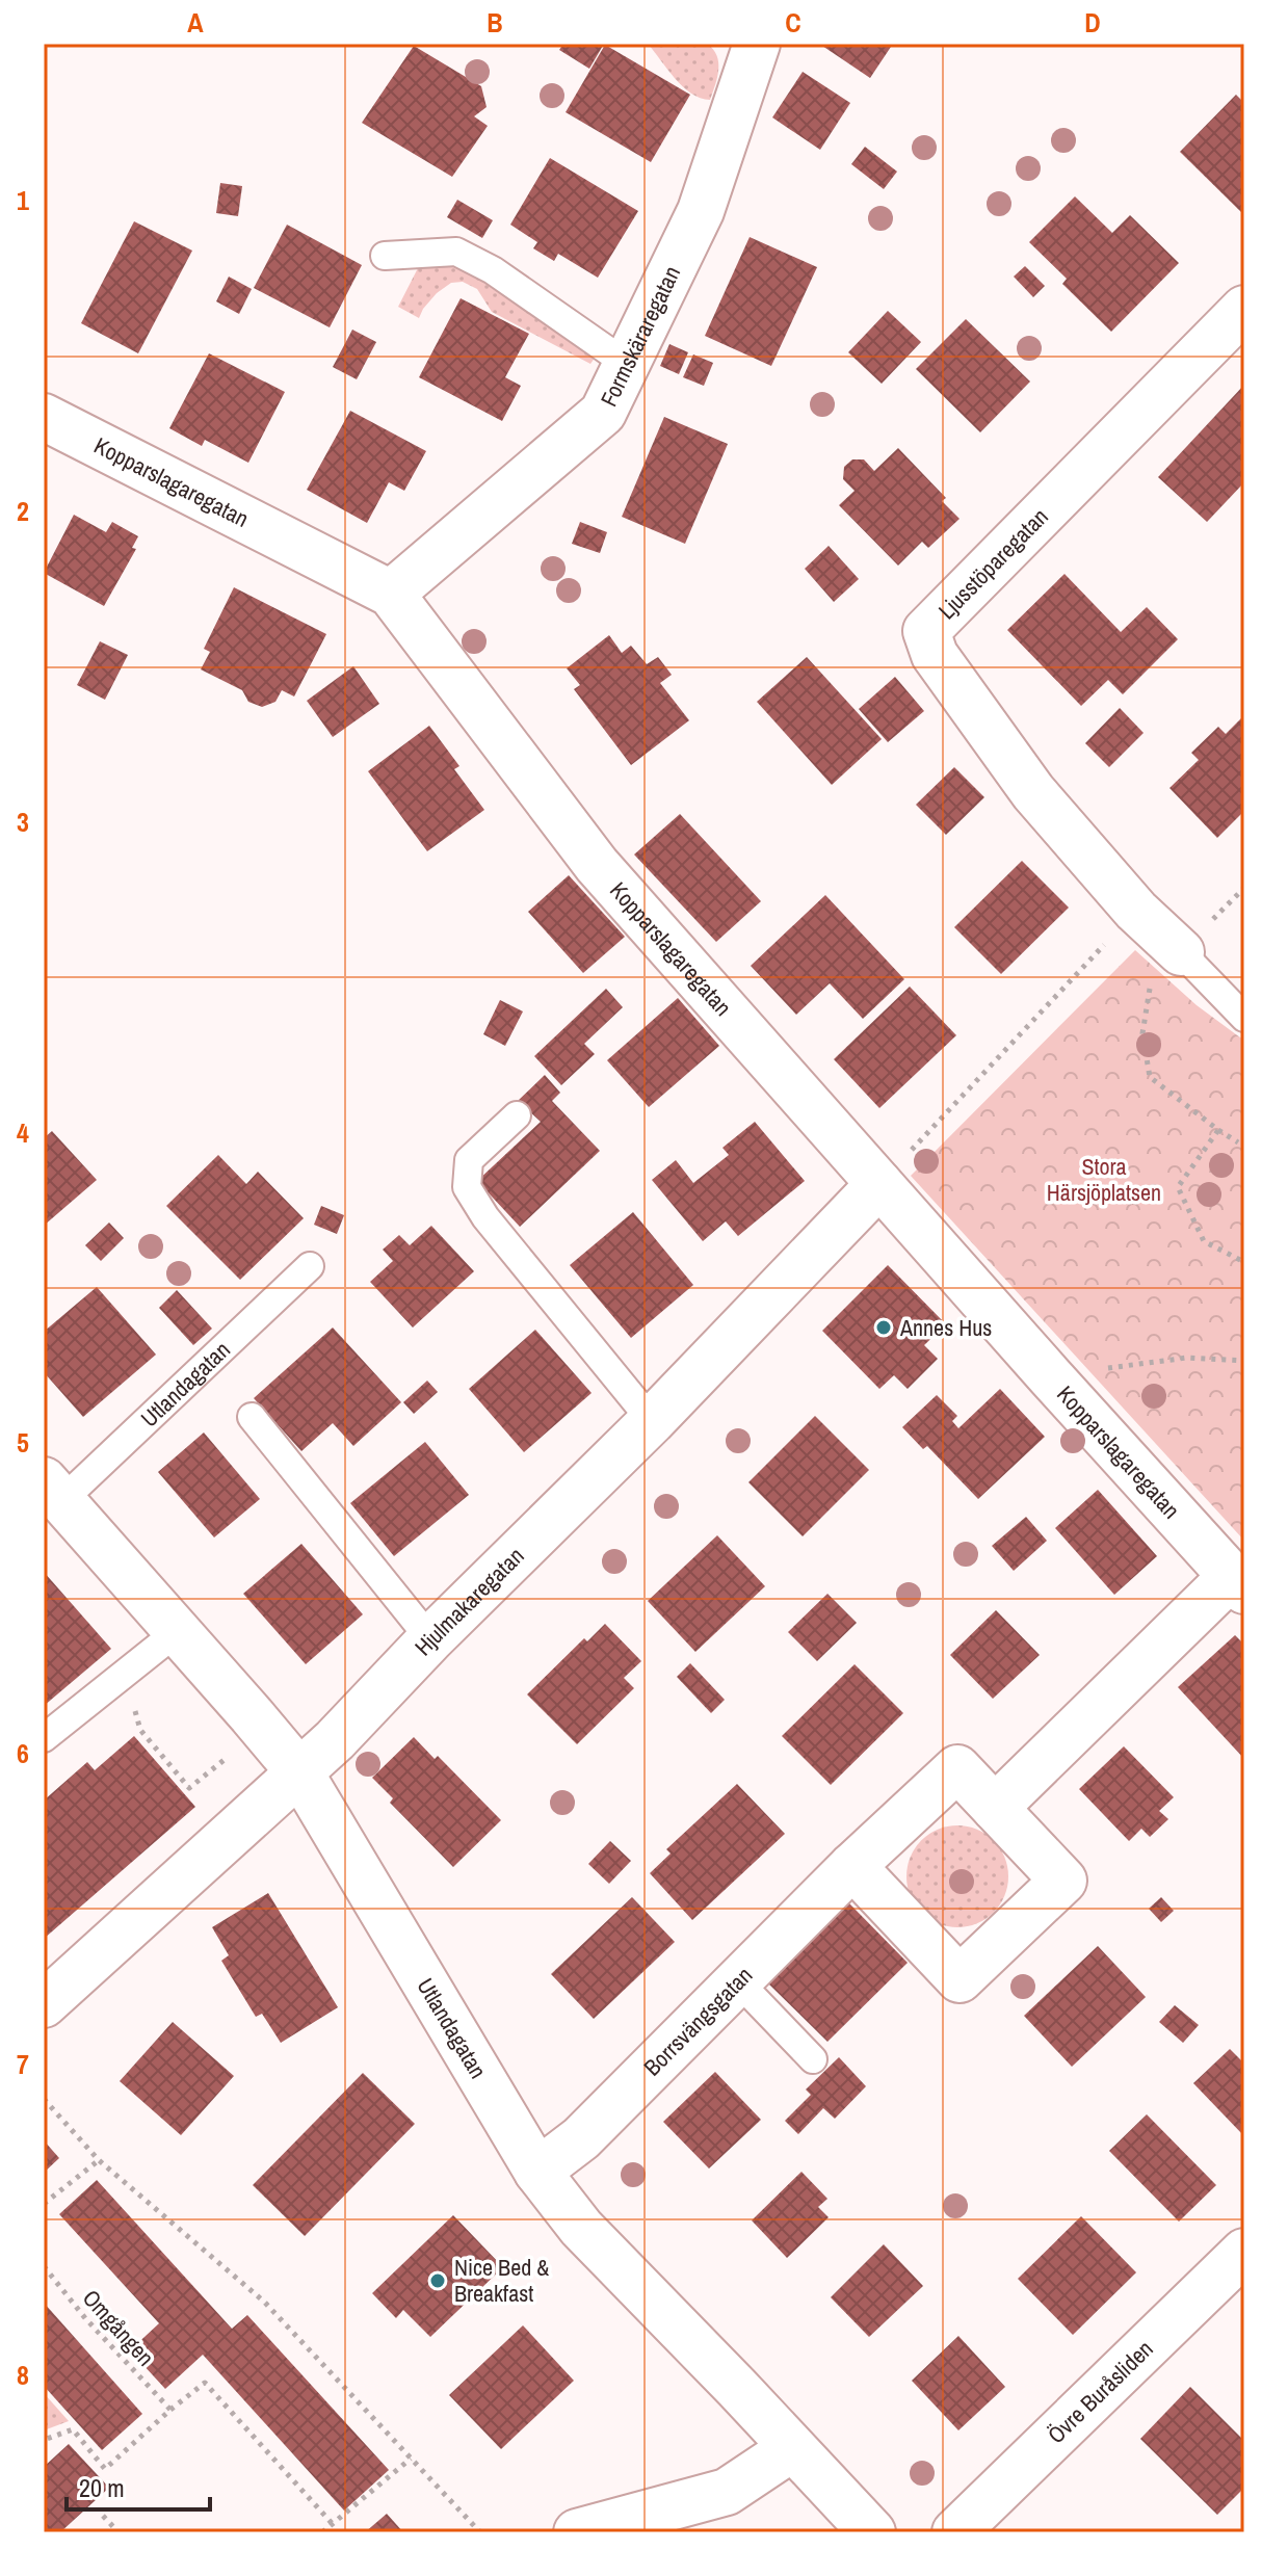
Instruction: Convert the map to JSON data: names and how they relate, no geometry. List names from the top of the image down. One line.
{"streets":{"street":["Formskäraregatan","Kopparslagaregatan","Ljusstöparegatan","Utlandagatan","Hjulmakaregatan","Borrsvängsgatan","Övre Buråsliden"],"path":["Omgången"]},"crossings":[["Formskäraregatan","Kopparslagaregatan"],["Kopparslagaregatan","Hjulmakaregatan"],["Utlandagatan","Hjulmakaregatan"],["Utlandagatan","Borrsvängsgatan"]],"parks":["Stora Härsjöplatsen"],"places":["Annes Hus","Nice Bed & Breakfast"],"scale_bar":"20 m","grid":{"columns":["A","B","C","D"],"rows":["1","2","3","4","5","6","7","8"]}}
